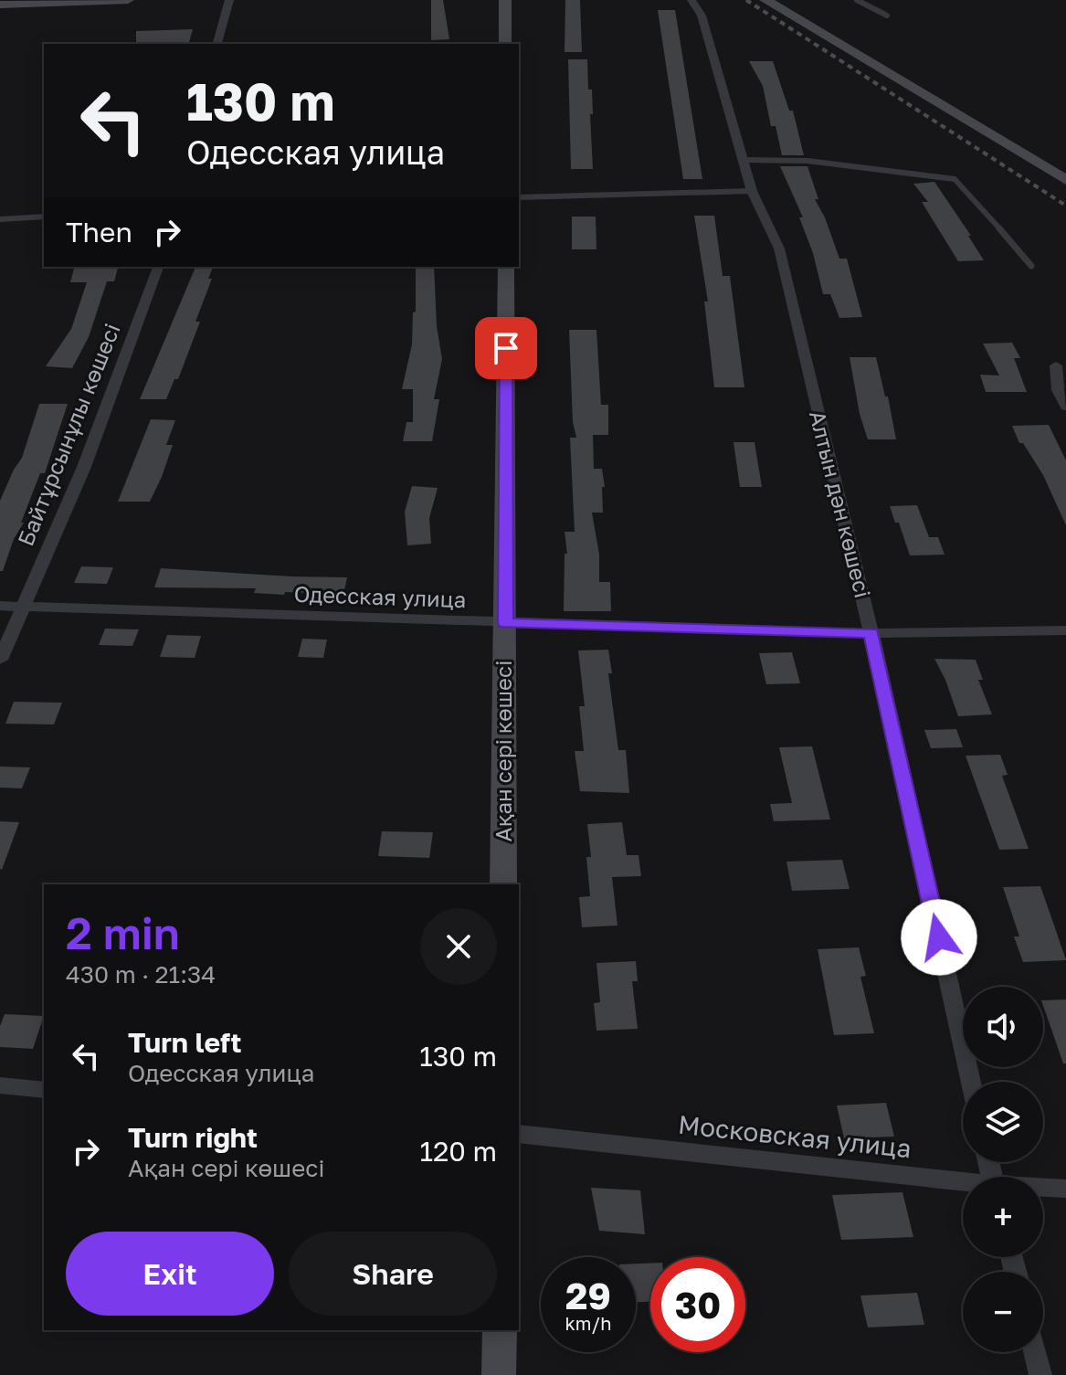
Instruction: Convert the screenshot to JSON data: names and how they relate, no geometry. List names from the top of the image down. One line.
{"streets":{"street":["Байтұрсынұлы көшесі","Алтын дән көшесі","Одесская улица","Ақан сері көшесі","Московская улица"]},"crossings":[["Байтұрсынұлы көшесі","Одесская улица"],["Алтын дән көшесі","Одесская улица"],["Одесская улица","Ақан сері көшесі"]],"page":{"turn":["130 m","Одесская улица"],"then":"Then","heading":["2 min","430 m · 21:34"],"map_buttons":["+","−"],"list":[{"name":"Turn left","note":"Одесская улица","value":"130 m"},{"name":"Turn right","note":"Ақан сері көшесі","value":"120 m"}],"buttons":["Exit","Share"],"speed":"29 km/h","limit":"30"}}
